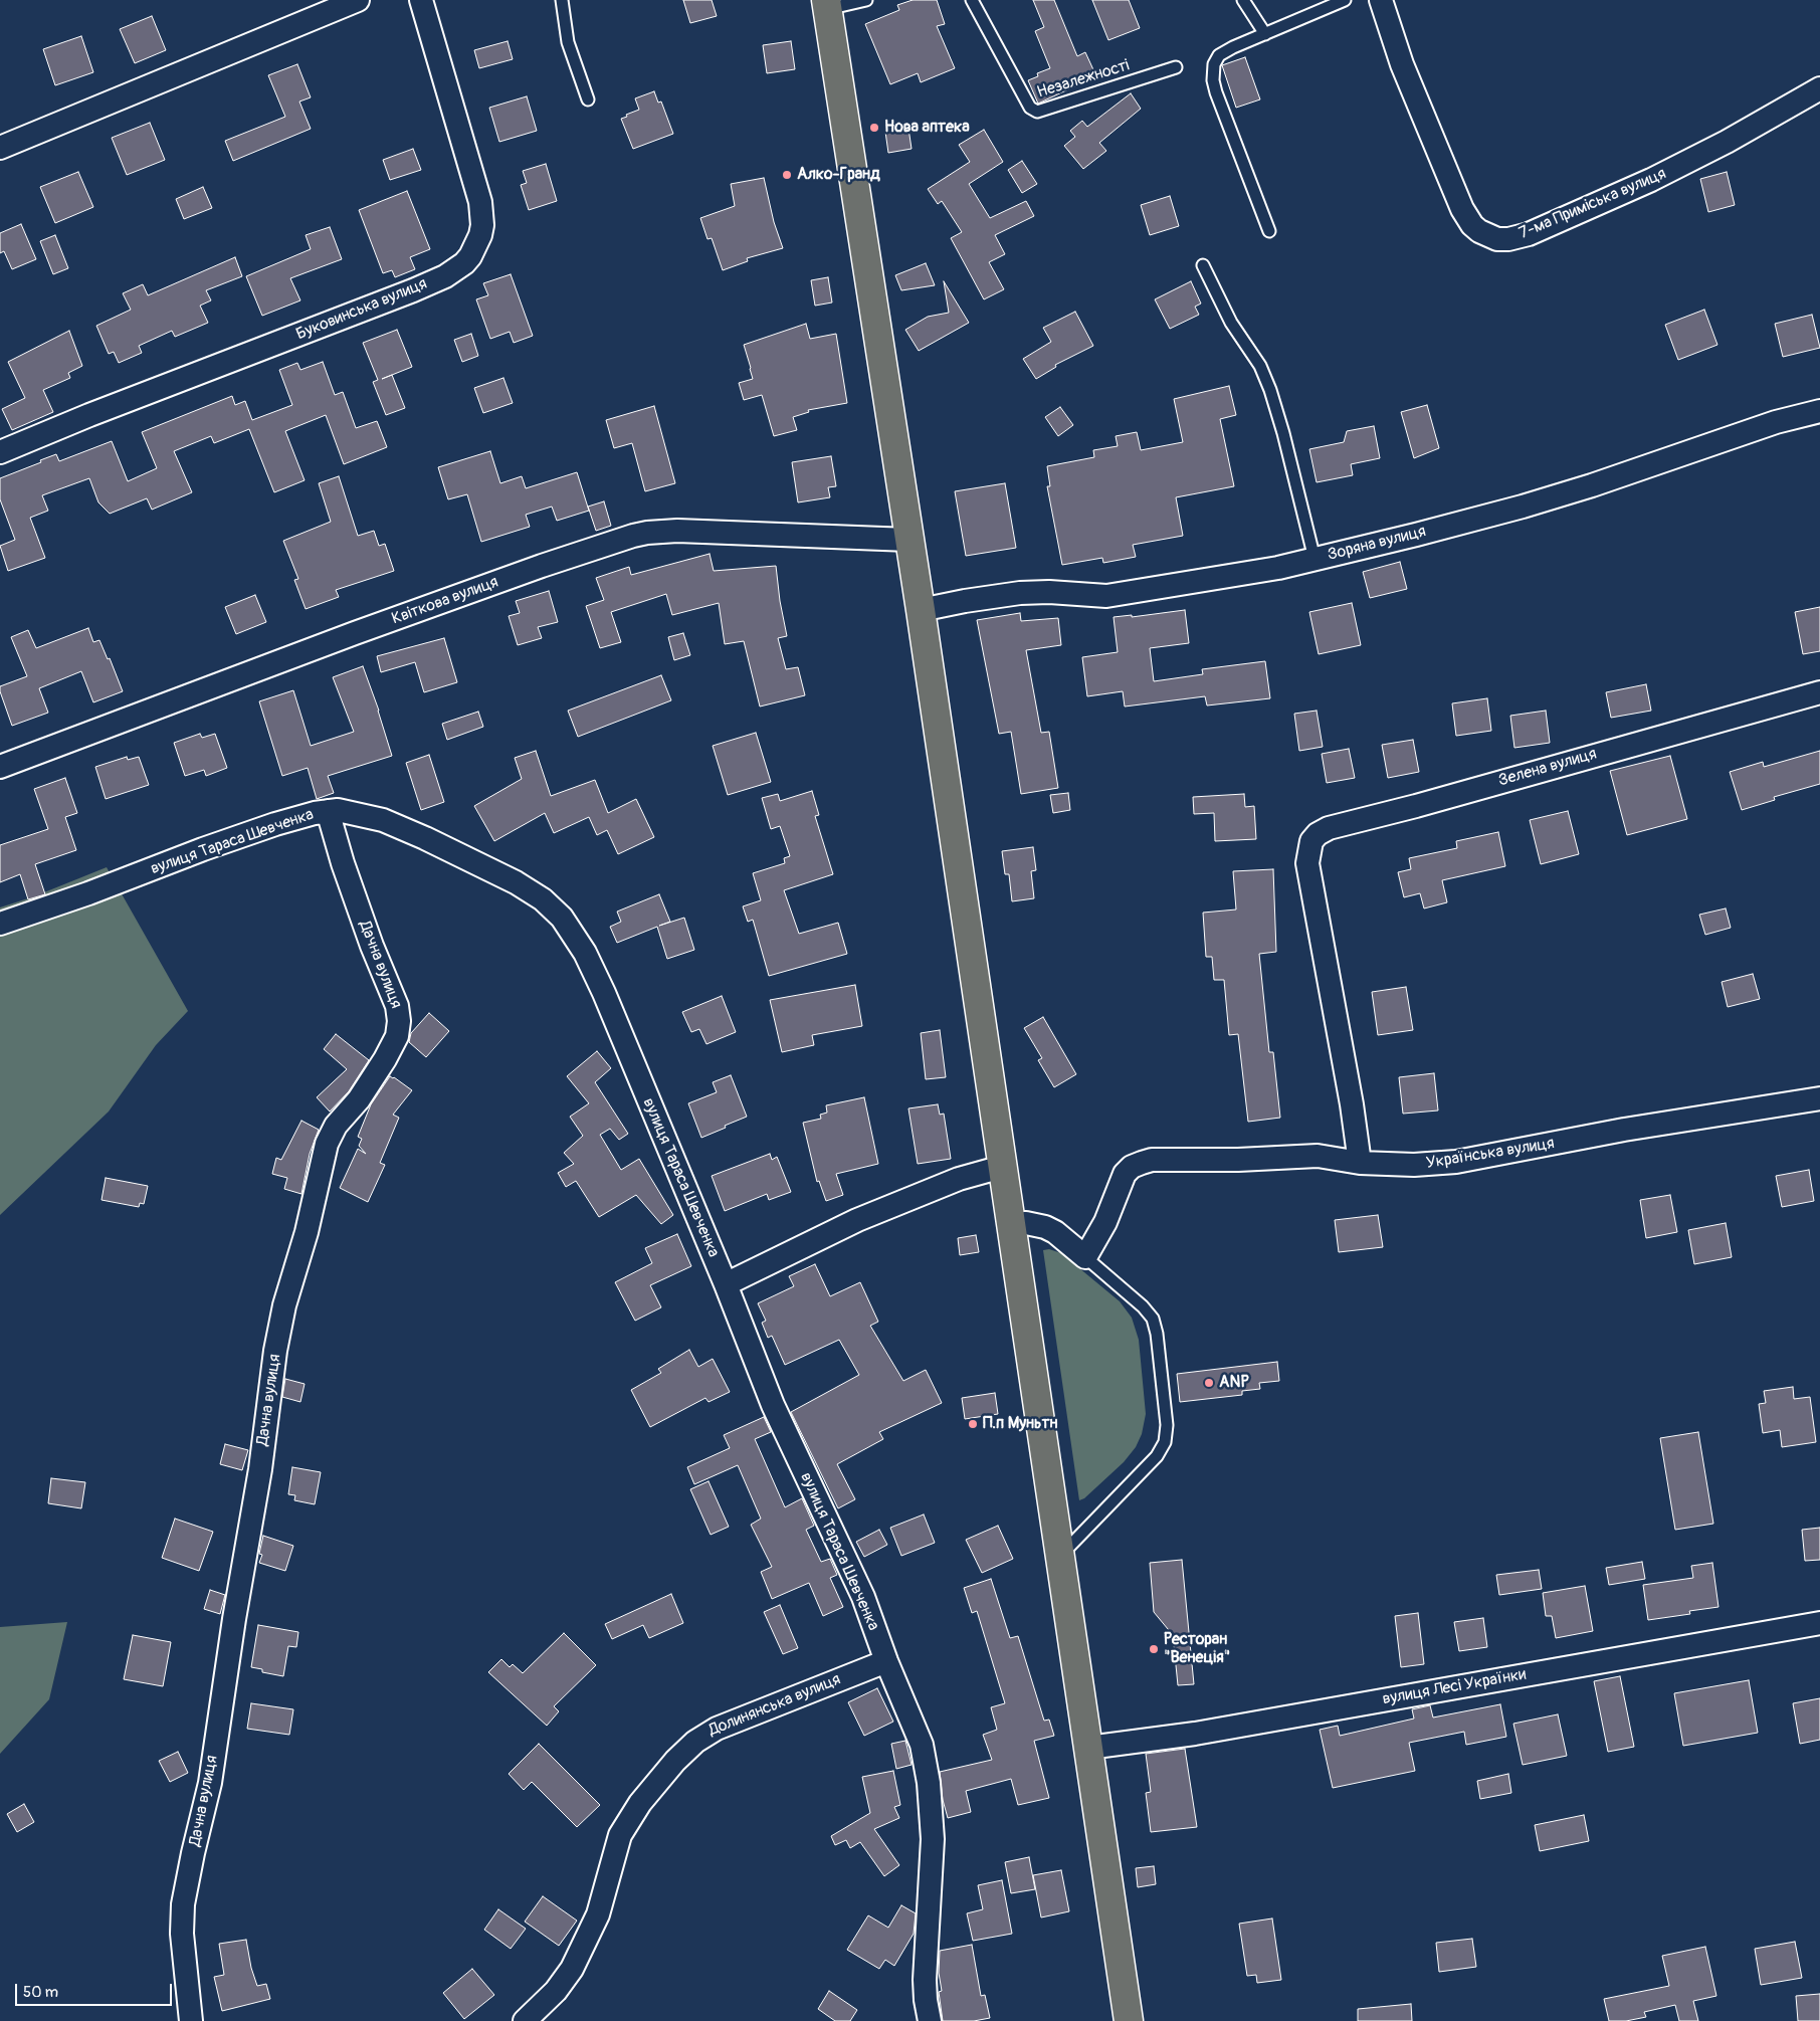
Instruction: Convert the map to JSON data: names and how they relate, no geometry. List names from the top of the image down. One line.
{"streets":{"street":["7-ма Приміська вулиця","Буковинська вулиця","Зоряна вулиця","Квіткова вулиця","Зелена вулиця","вулиця Тараса Шевченка","Дачна вулиця","Українська вулиця","вулиця Лесі Українки","Долинянська вулиця"],"lane":["Незалежності"]},"crossings":[["Зелена вулиця","Українська вулиця"],["вулиця Тараса Шевченка","Дачна вулиця"],["вулиця Тараса Шевченка","Долинянська вулиця"]],"places":["Нова аптека","Алко-Гранд","ANP","П.п Муньтн","Ресторан \"Венеція\""],"scale_bar":"50 m"}
